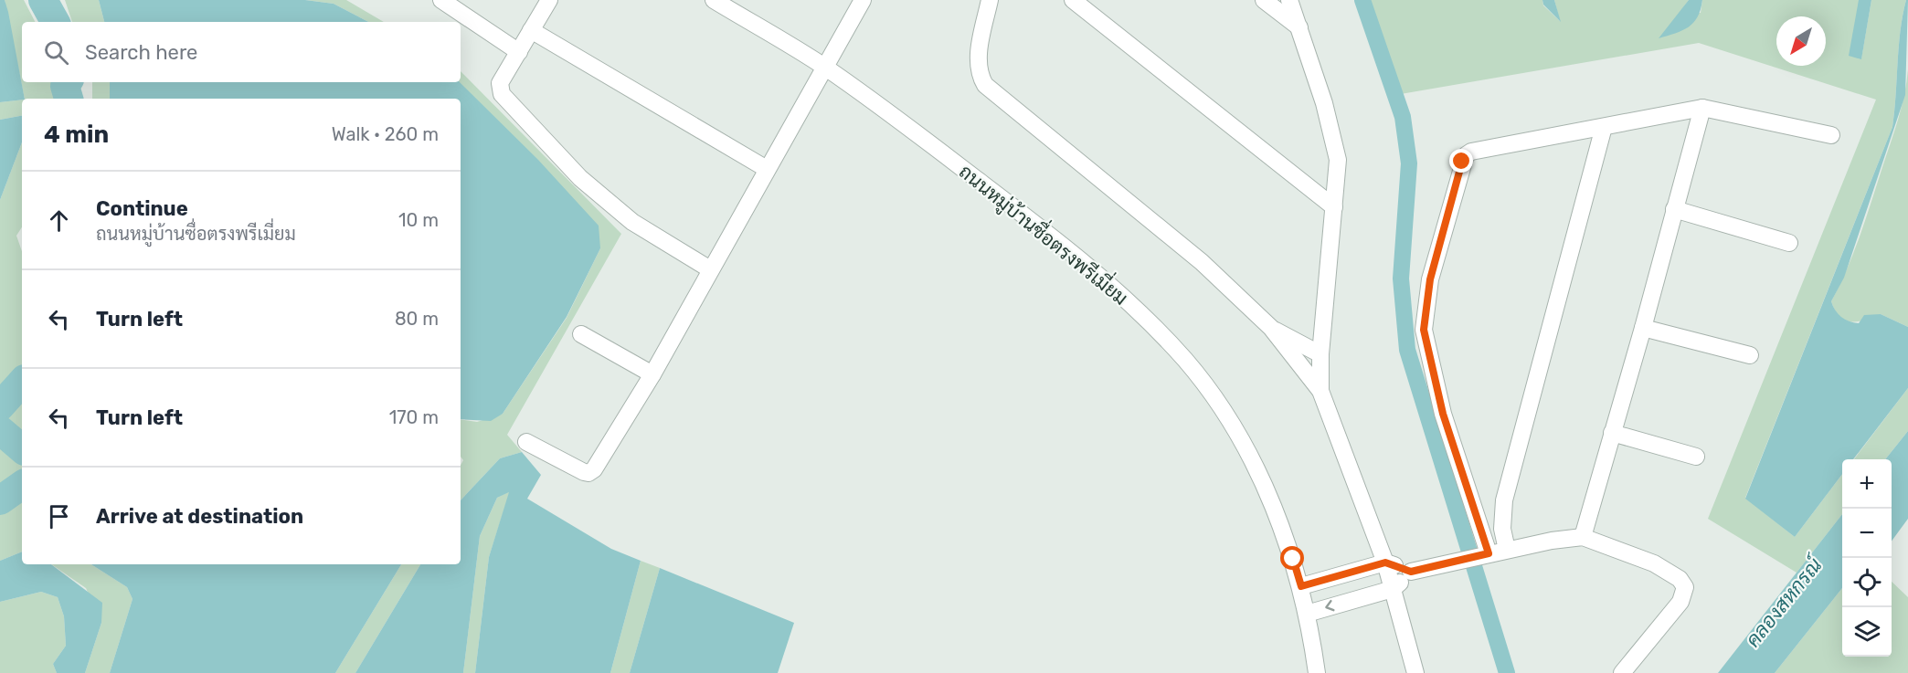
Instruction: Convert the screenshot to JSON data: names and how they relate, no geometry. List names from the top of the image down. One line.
{"streets":{"street":["ถนนหมู่บ้านซื่อตรงพรีเมี่ยม"]},"water":["คลองสหกรณ์"],"north":"bottom left","page":{"search":"Search here","heading":["4 min","Walk · 260 m"],"list":[["Continue","ถนนหมู่บ้านซื่อตรงพรีเมี่ยม","10 m"],["Turn left","80 m"],["Turn left","170 m"],"Arrive at destination"],"map_buttons":["+","−"]}}
